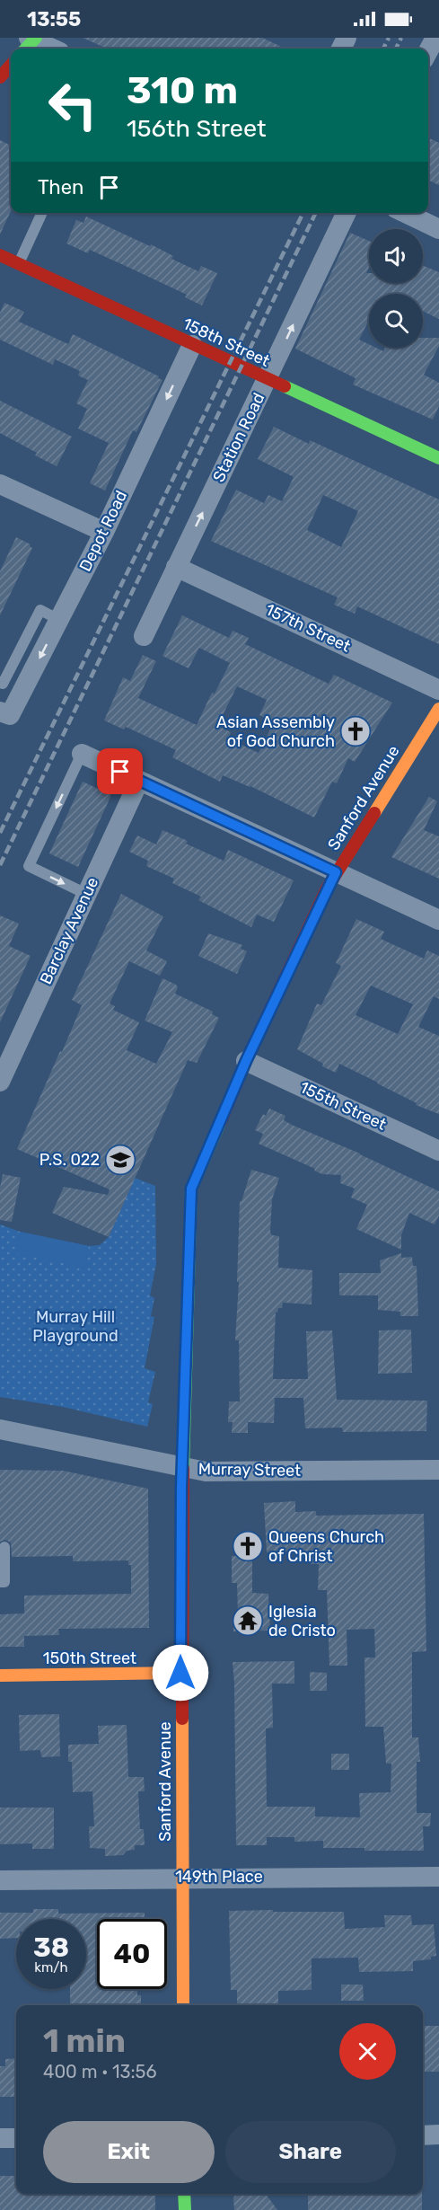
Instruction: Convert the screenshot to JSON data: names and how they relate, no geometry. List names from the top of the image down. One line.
{"streets":{"street":["158th Street","Station Road","Depot Road","157th Street","Sanford Avenue","Barclay Avenue","155th Street","Murray Street","150th Street","149th Place"]},"crossings":[["158th Street","Station Road"],["158th Street","Depot Road"],["Station Road","157th Street"],["Sanford Avenue","155th Street"],["Sanford Avenue","Murray Street"],["Sanford Avenue","150th Street"],["Sanford Avenue","149th Place"]],"one_way":["Station Road","Depot Road"],"parks":["Murray Hill Playground"],"places":{"church":["Asian Assembly of God Church","Queens Church of Christ"],"school or university":["P.S. 022"],"temple":["Iglesia de Cristo"]},"page":{"status":"13:55","turn":["310 m","156th Street"],"then":"Then","speed":"38 km/h","limit":"40","heading":["1 min","400 m · 13:56"],"buttons":["Exit","Share"]}}
